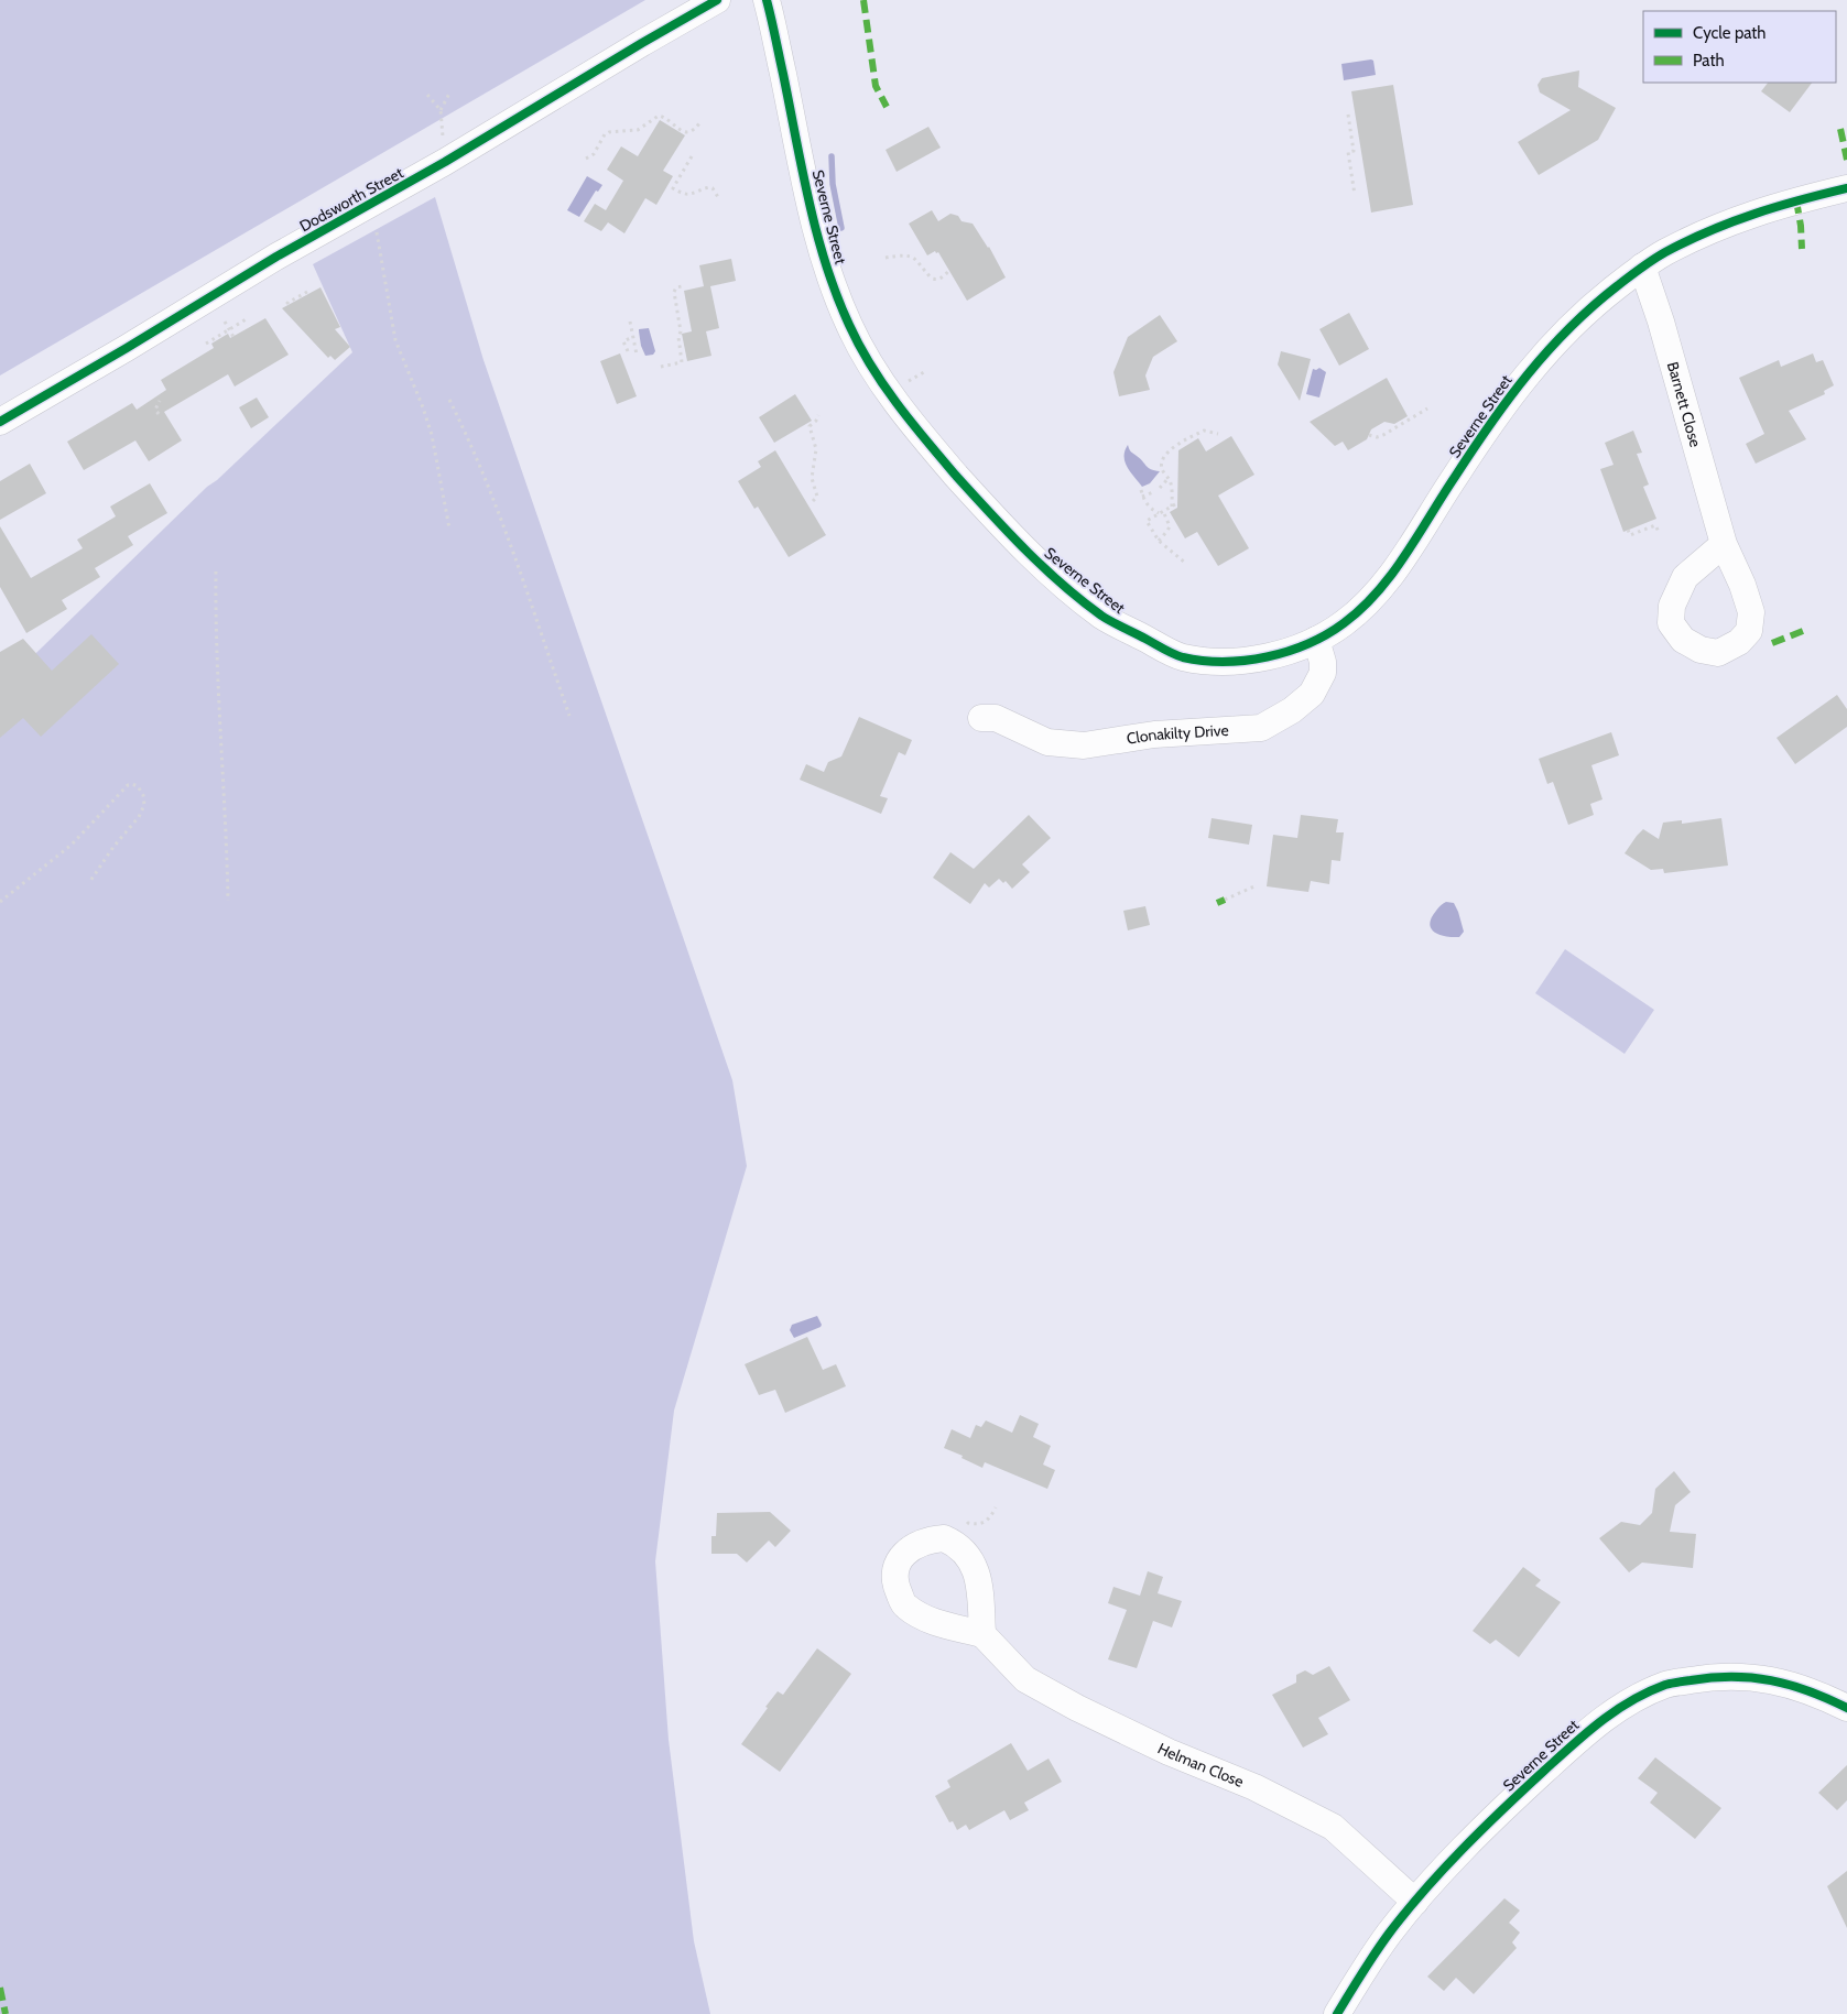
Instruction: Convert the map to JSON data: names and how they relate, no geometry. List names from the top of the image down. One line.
{"streets":{"street":["Dodsworth Street","Severne Street","Barnett Close","Clonakilty Drive","Helman Close"]},"crossings":[["Severne Street","Barnett Close"],["Severne Street","Clonakilty Drive"],["Severne Street","Helman Close"]],"legend":["Cycle path","Path"]}
